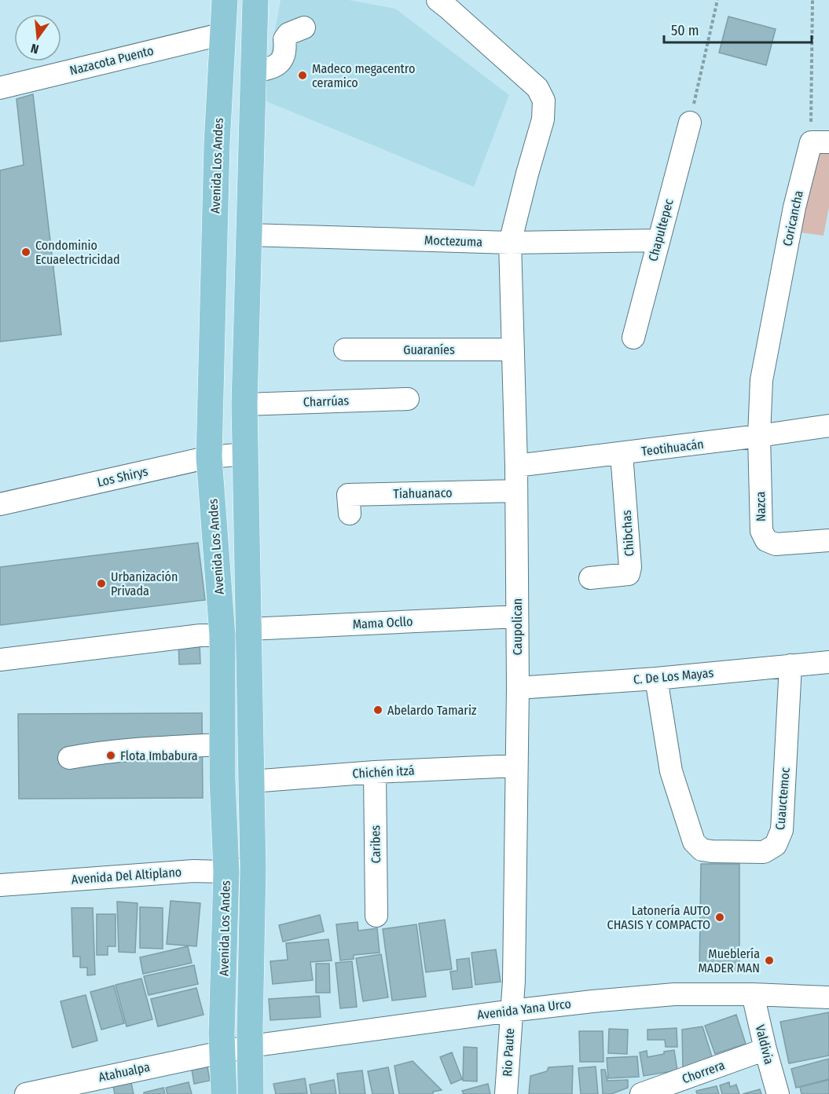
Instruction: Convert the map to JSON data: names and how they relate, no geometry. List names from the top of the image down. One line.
{"streets":{"main road":["Avenida Los Andes"],"street":["Nazacota Puento","Coricancha","Chapultepec","Moctezuma","Guaraníes","Charrúas","Teotihuacán","Los Shirys","Tiahuanaco","Nazca","Chibchas","Mama Ocllo","Caupolican","C. De Los Mayas","Chichén itzá","Cuauctemoc","Caribes","Avenida Del Altiplano","Avenida Yana Urco","Valdivia","Rio Paute","Atahualpa","Chorrera"]},"crossings":[["Nazacota Puento","Avenida Los Andes"],["Avenida Los Andes","Moctezuma"],["Avenida Los Andes","Charrúas"],["Avenida Los Andes","Los Shirys"],["Avenida Los Andes","Mama Ocllo"],["Avenida Los Andes","Chichén itzá"],["Avenida Los Andes","Avenida Del Altiplano"],["Avenida Los Andes","Avenida Yana Urco"],["Avenida Los Andes","Atahualpa"],["Coricancha","Teotihuacán"],["Coricancha","Nazca"],["Chapultepec","Moctezuma"],["Moctezuma","Caupolican"],["Guaraníes","Caupolican"],["Teotihuacán","Nazca"],["Teotihuacán","Chibchas"],["Teotihuacán","Caupolican"],["Tiahuanaco","Caupolican"],["Mama Ocllo","Caupolican"],["Caupolican","C. De Los Mayas"],["Caupolican","Chichén itzá"],["Caupolican","Avenida Yana Urco"],["Caupolican","Rio Paute"],["C. De Los Mayas","Cuauctemoc"],["Chichén itzá","Caribes"],["Avenida Yana Urco","Valdivia"],["Avenida Yana Urco","Rio Paute"],["Avenida Yana Urco","Atahualpa"],["Valdivia","Chorrera"]],"places":["Madeco megacentro ceramico","Condominio Ecuaelectricidad","Urbanización Privada","Abelardo Tamariz","Flota Imbabura","Latonería AUTO CHASIS Y COMPACTO","Mueblería MADER MAN"],"scale_bar":"50 m","north":"bottom"}
